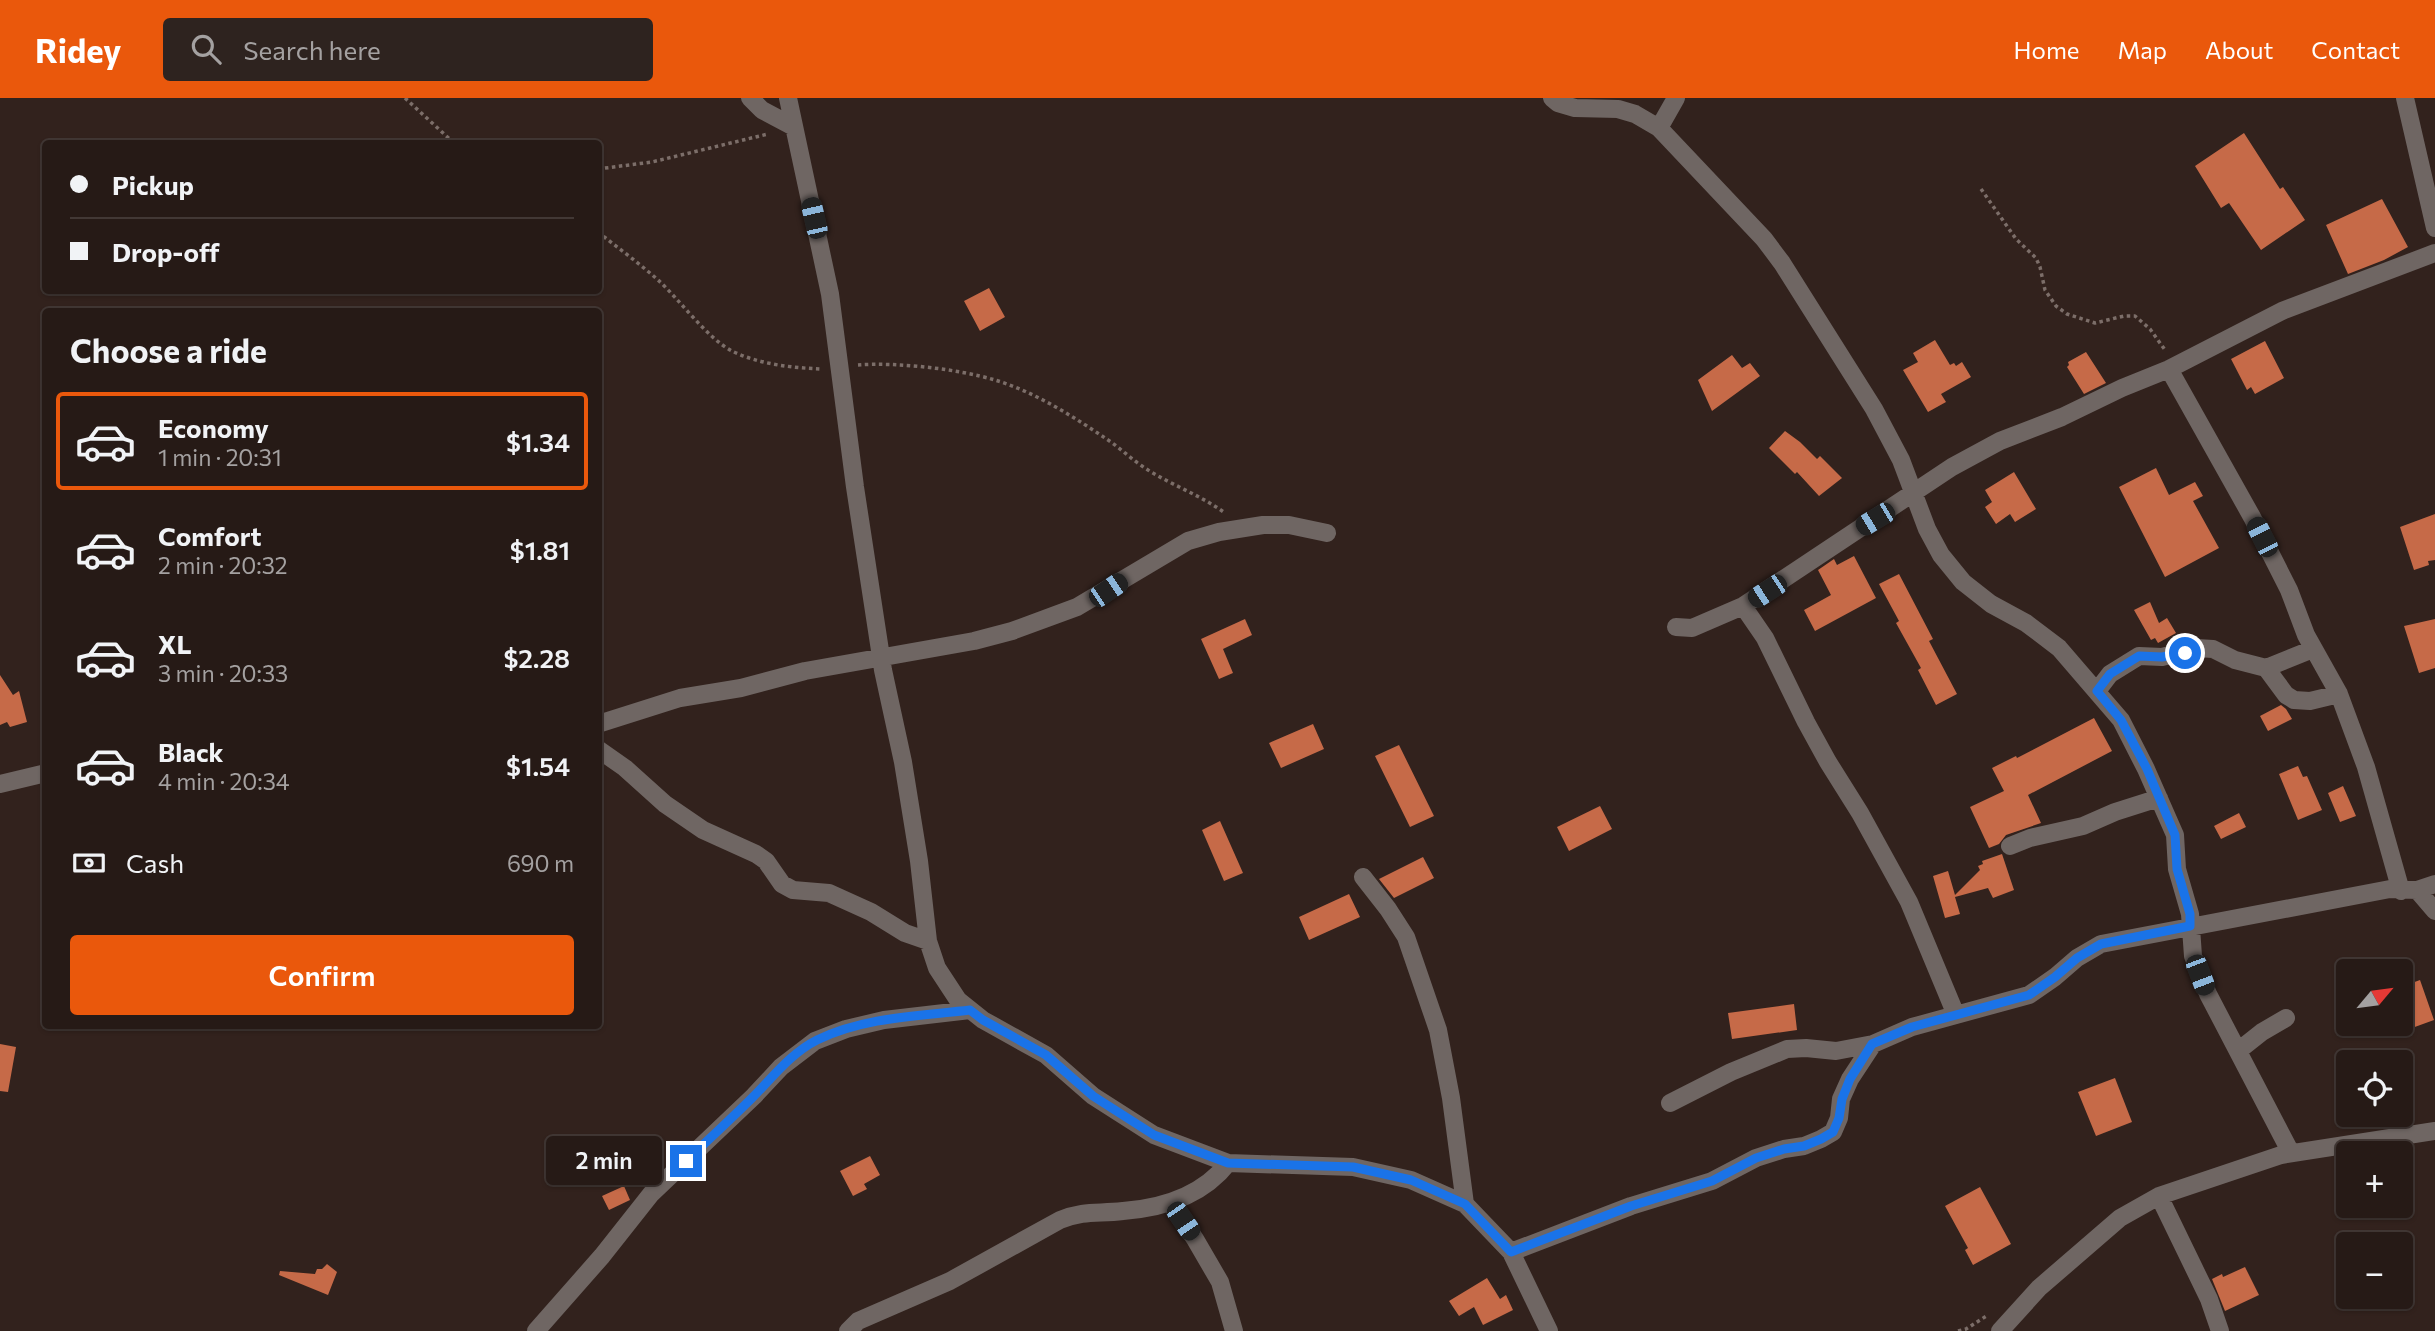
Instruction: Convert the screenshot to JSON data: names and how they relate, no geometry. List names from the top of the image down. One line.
{"north":"top right","page":{"header":"Ridey","search":"Search here","nav":["Home","Map","About","Contact"],"banner":["Pickup","Drop-off"],"heading":"Choose a ride","list":[{"name":"Economy","note":"1 min · 20:31","value":"$1.34"},{"name":"Comfort","note":"2 min · 20:32","value":"$1.81"},{"name":"XL","note":"3 min · 20:33","value":"$2.28"},{"name":"Black","note":"4 min · 20:34","value":"$1.54"}],"pay":["Cash","690 m"],"buttons":"Confirm","map_buttons":["+","−"],"bubble":"2 min"}}
